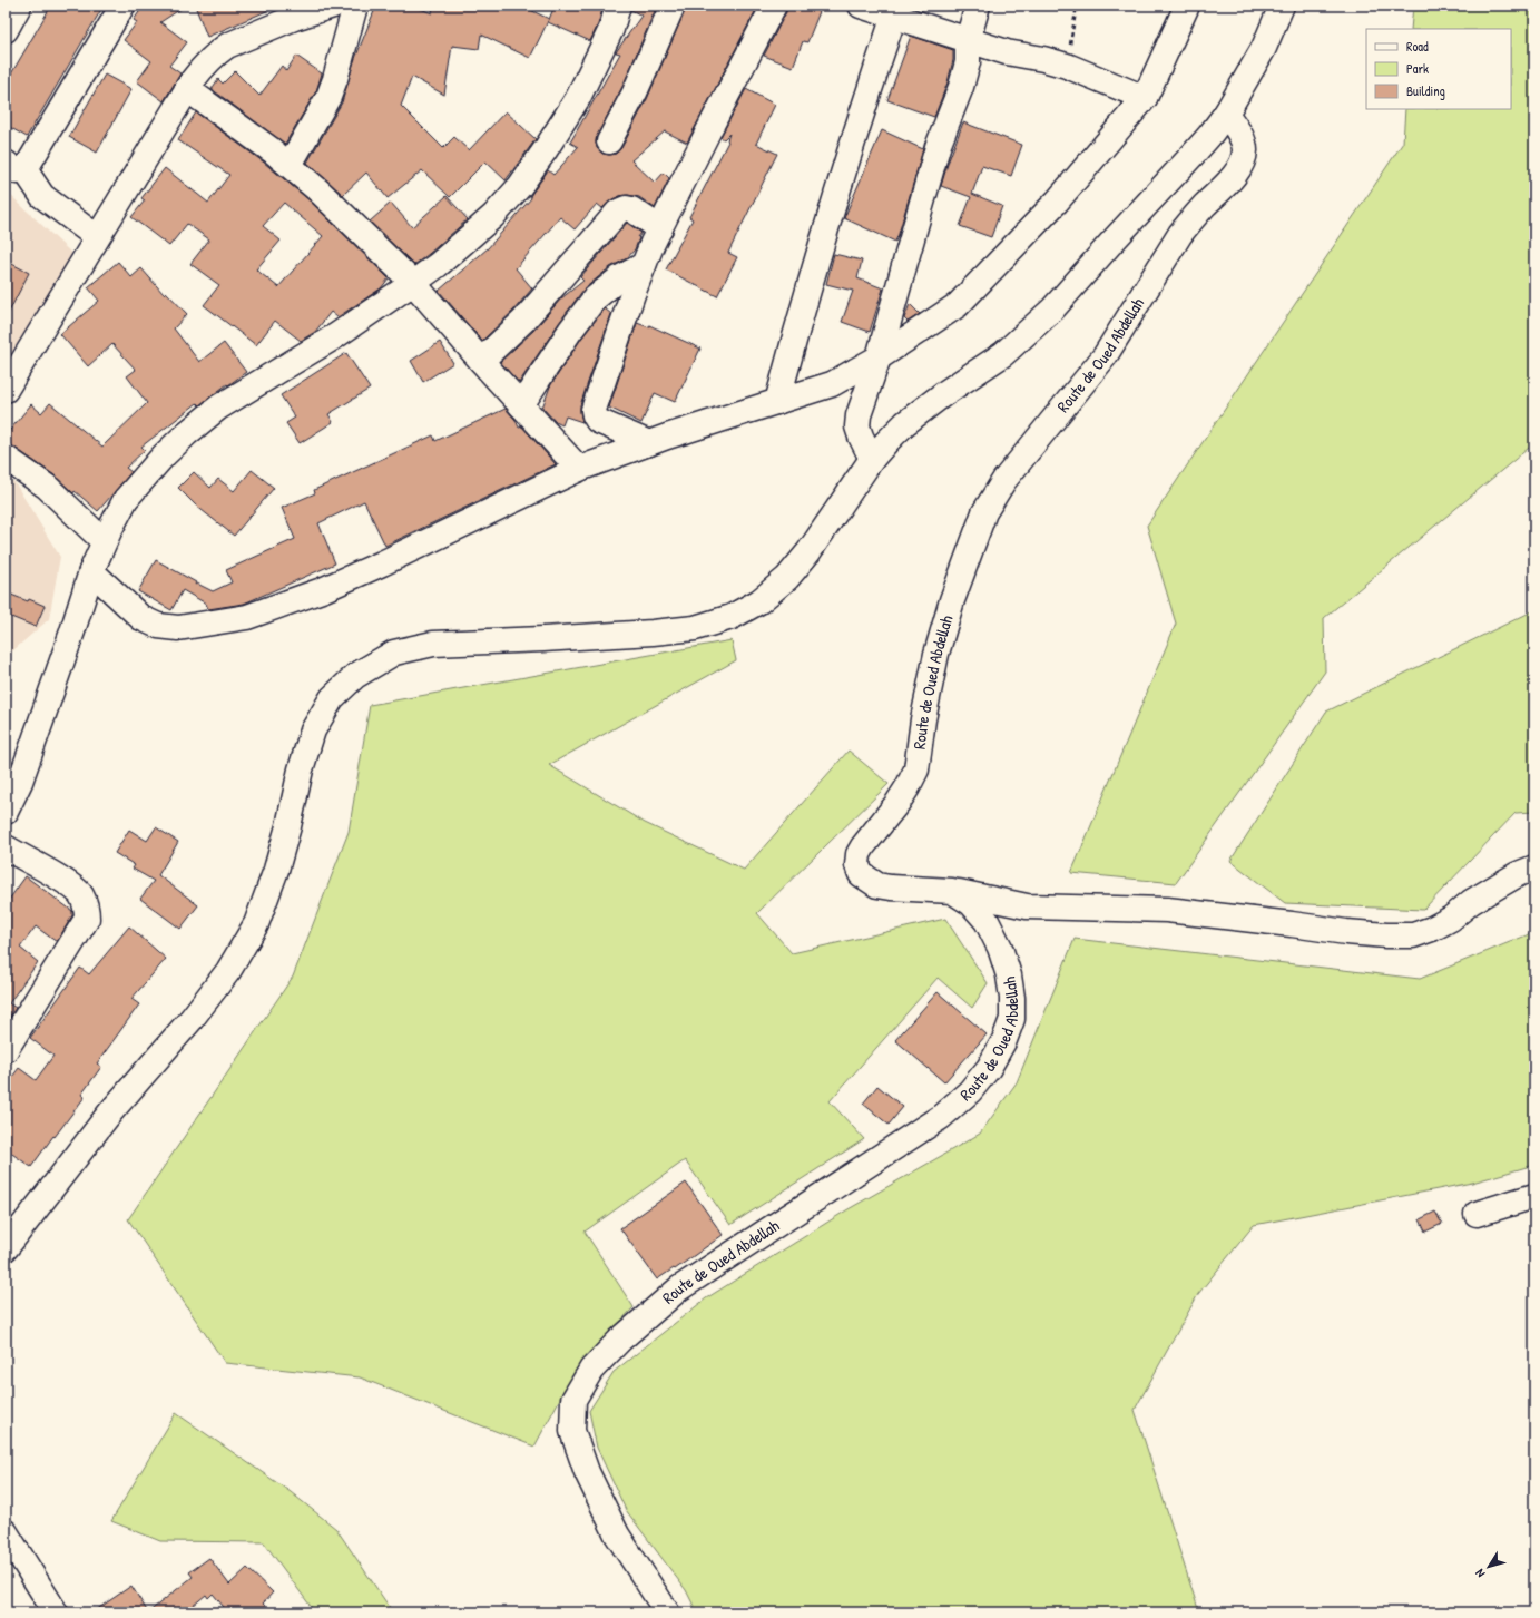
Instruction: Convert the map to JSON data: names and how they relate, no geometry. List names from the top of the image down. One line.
{"streets":{"street":["Route de Oued Abdellah"]},"legend":["Road","Park","Building"],"north":"bottom left"}
